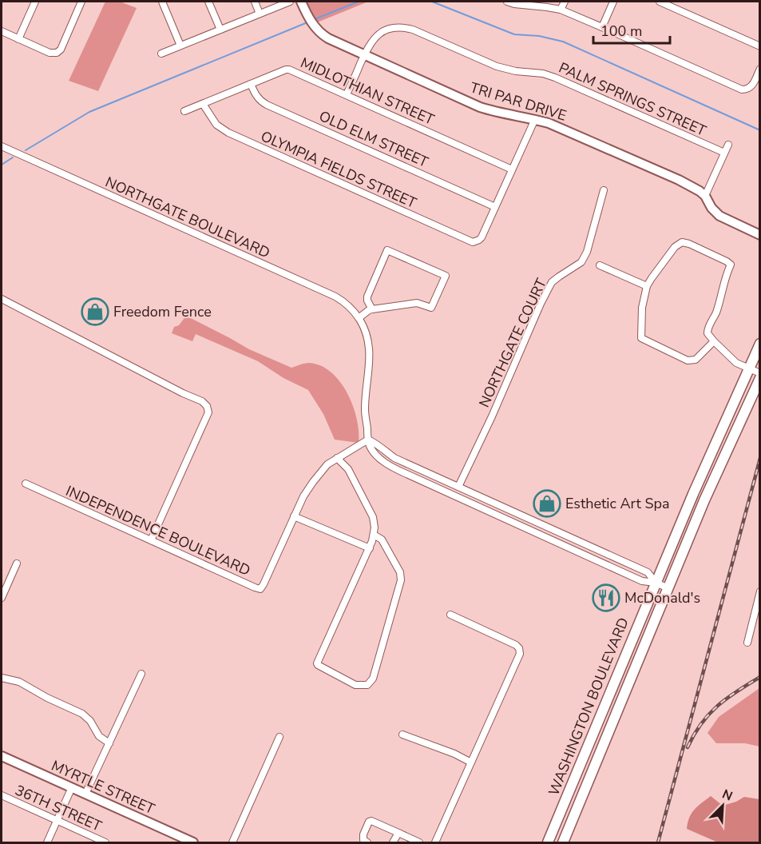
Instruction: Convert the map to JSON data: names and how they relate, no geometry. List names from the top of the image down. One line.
{"streets":{"main road":["WASHINGTON BOULEVARD"],"street":["MIDLOTHIAN STREET","PALM SPRINGS STREET","TRI PAR DRIVE","OLD ELM STREET","OLYMPIA FIELDS STREET","NORTHGATE BOULEVARD","NORTHGATE COURT","INDEPENDENCE BOULEVARD","MYRTLE STREET","36TH STREET"]},"crossings":[["MIDLOTHIAN STREET","PALM SPRINGS STREET"],["MIDLOTHIAN STREET","OLD ELM STREET"],["MIDLOTHIAN STREET","OLYMPIA FIELDS STREET"],["PALM SPRINGS STREET","TRI PAR DRIVE"],["OLD ELM STREET","OLYMPIA FIELDS STREET"],["NORTHGATE BOULEVARD","NORTHGATE COURT"],["NORTHGATE BOULEVARD","INDEPENDENCE BOULEVARD"],["NORTHGATE BOULEVARD","WASHINGTON BOULEVARD"]],"places":{"shop":["Freedom Fence","Esthetic Art Spa"],"restaurant":["McDonald's"]},"scale_bar":"100 m","north":"top right"}
